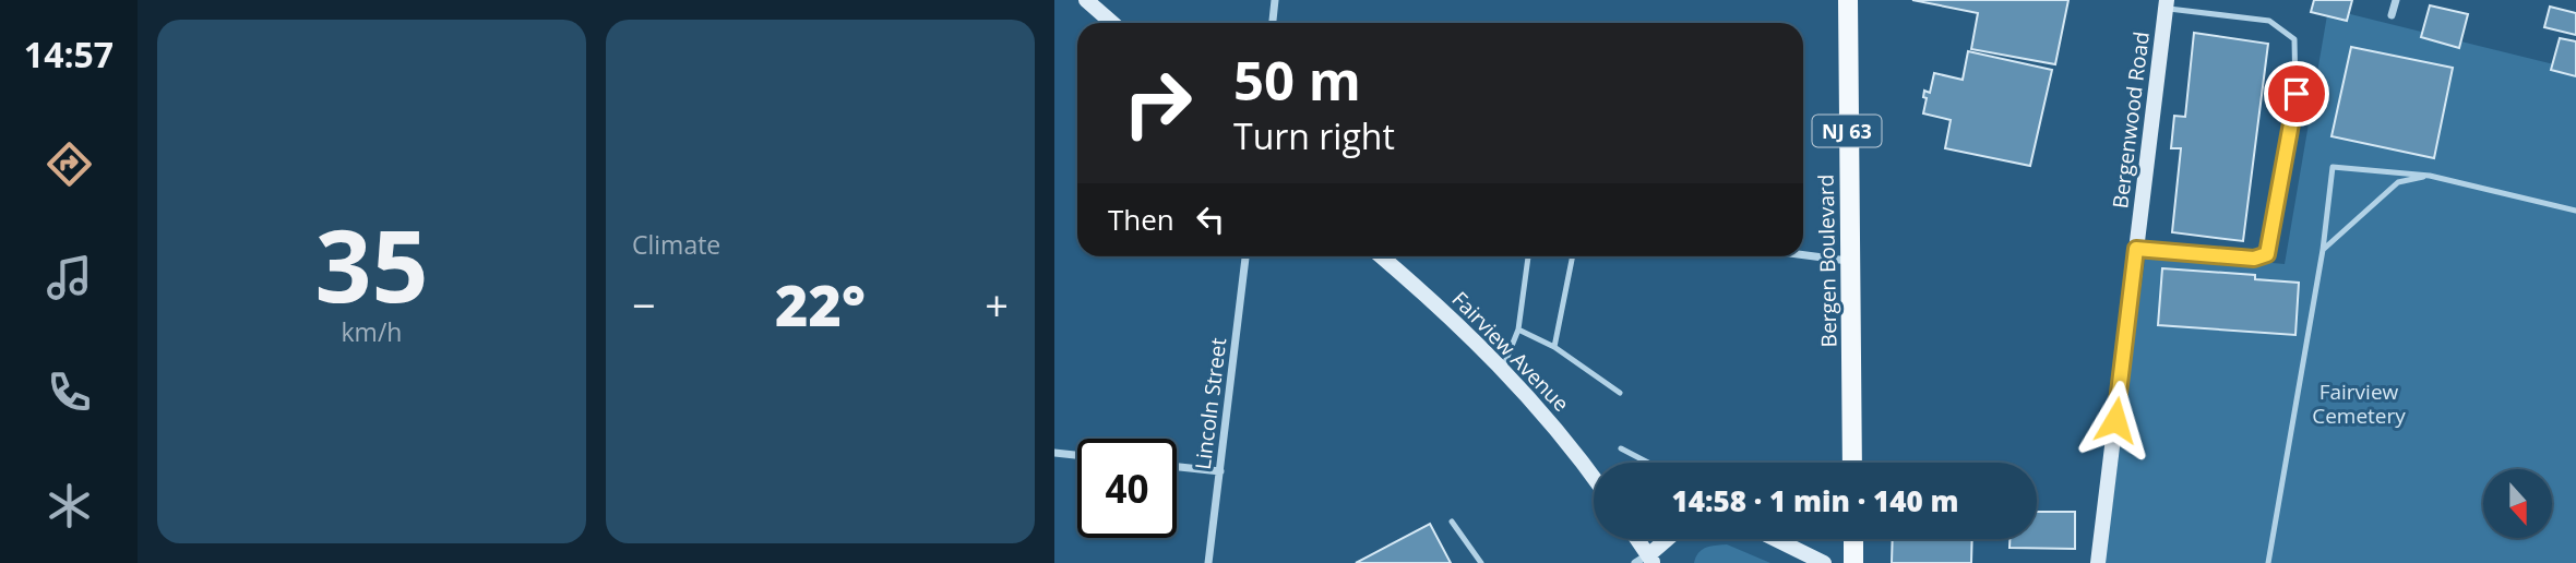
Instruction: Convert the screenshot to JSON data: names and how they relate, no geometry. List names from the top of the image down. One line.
{"streets":{"main road":["Bergenwood Road","NJ 63","Bergen Boulevard","Fairview Avenue"],"street":["Lincoln Street"]},"parks":["Fairview Cemetery"],"north":"bottom","page":{"tabs":"14:57","tile":[["35","km/h"],"Climate"],"turn":["50 m","Turn right"],"then":"Then","heat":["−","22°","+"],"limit":"40","trip":"14:58 · 1 min · 140 m"}}
